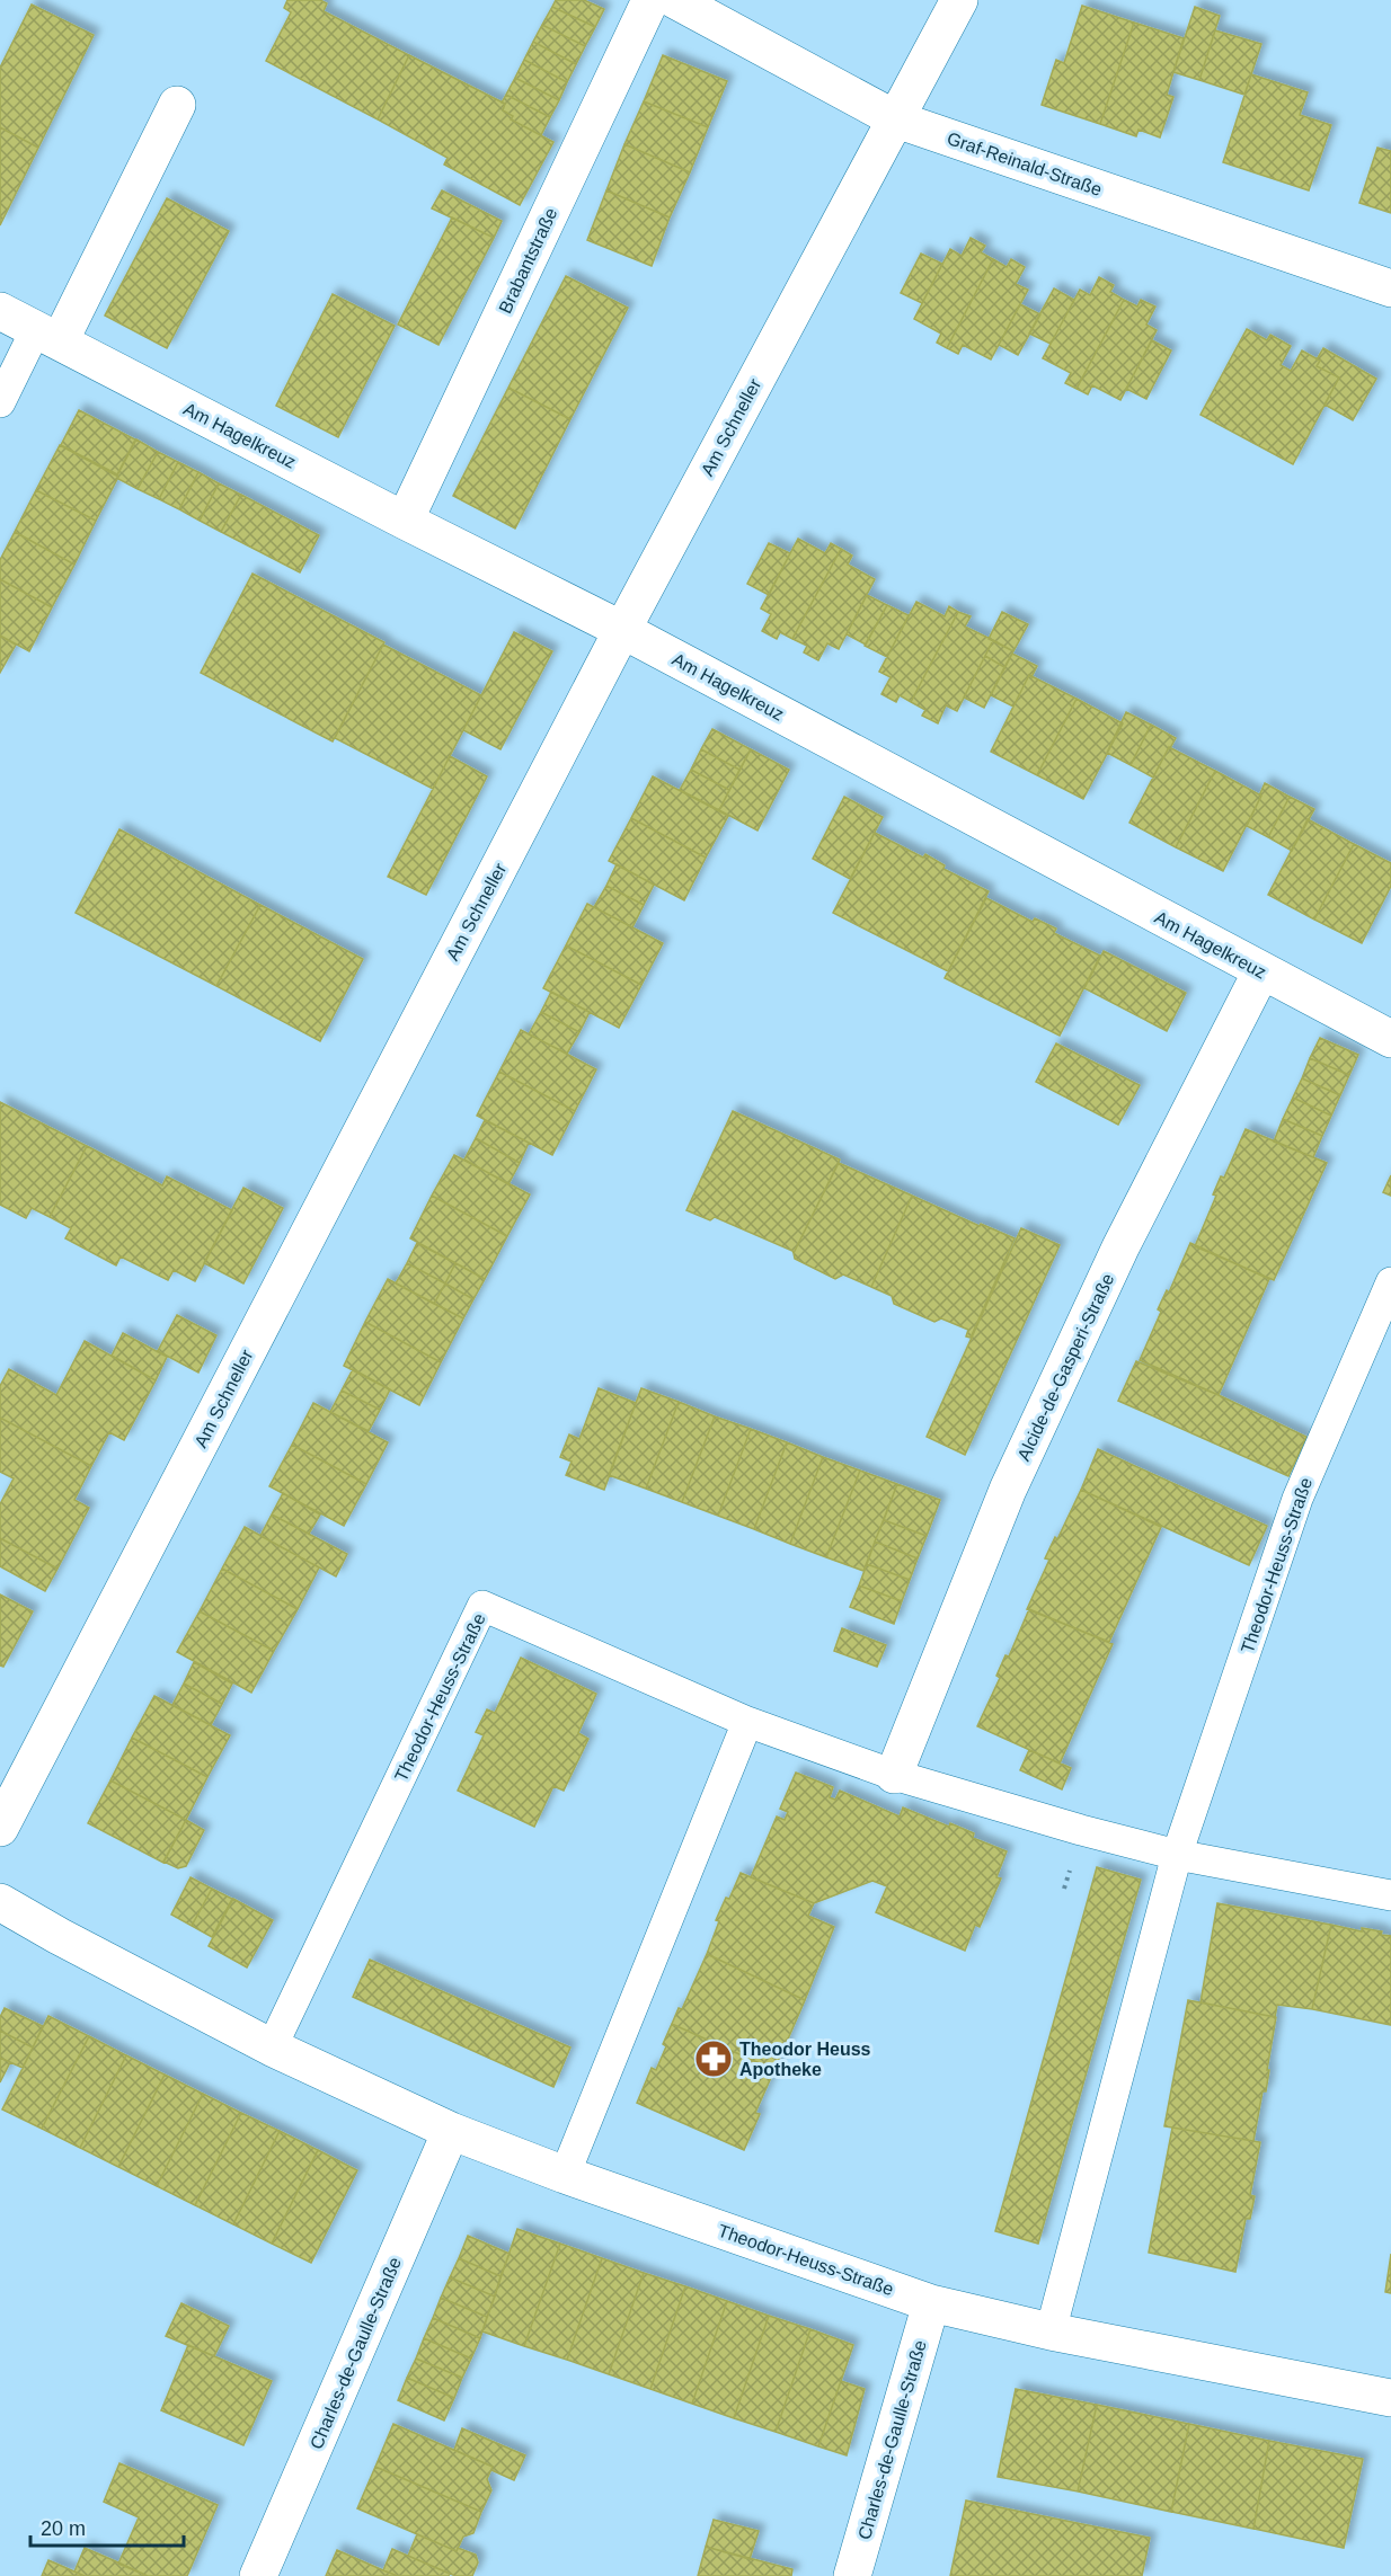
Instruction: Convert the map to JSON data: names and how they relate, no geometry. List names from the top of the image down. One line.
{"streets":{"street":["Graf-Reinald-Straße","Brabantstraße","Am Schneller","Am Hagelkreuz","Alcide-de-Gasperi-Straße","Theodor-Heuss-Straße","Charles-de-Gaulle-Straße"]},"crossings":[["Graf-Reinald-Straße","Am Schneller"],["Brabantstraße","Am Hagelkreuz"],["Am Schneller","Am Hagelkreuz"],["Am Hagelkreuz","Alcide-de-Gasperi-Straße"],["Alcide-de-Gasperi-Straße","Theodor-Heuss-Straße"],["Theodor-Heuss-Straße","Charles-de-Gaulle-Straße"]],"places":{"pharmacy":["Theodor Heuss Apotheke"]},"scale_bar":"20 m"}
